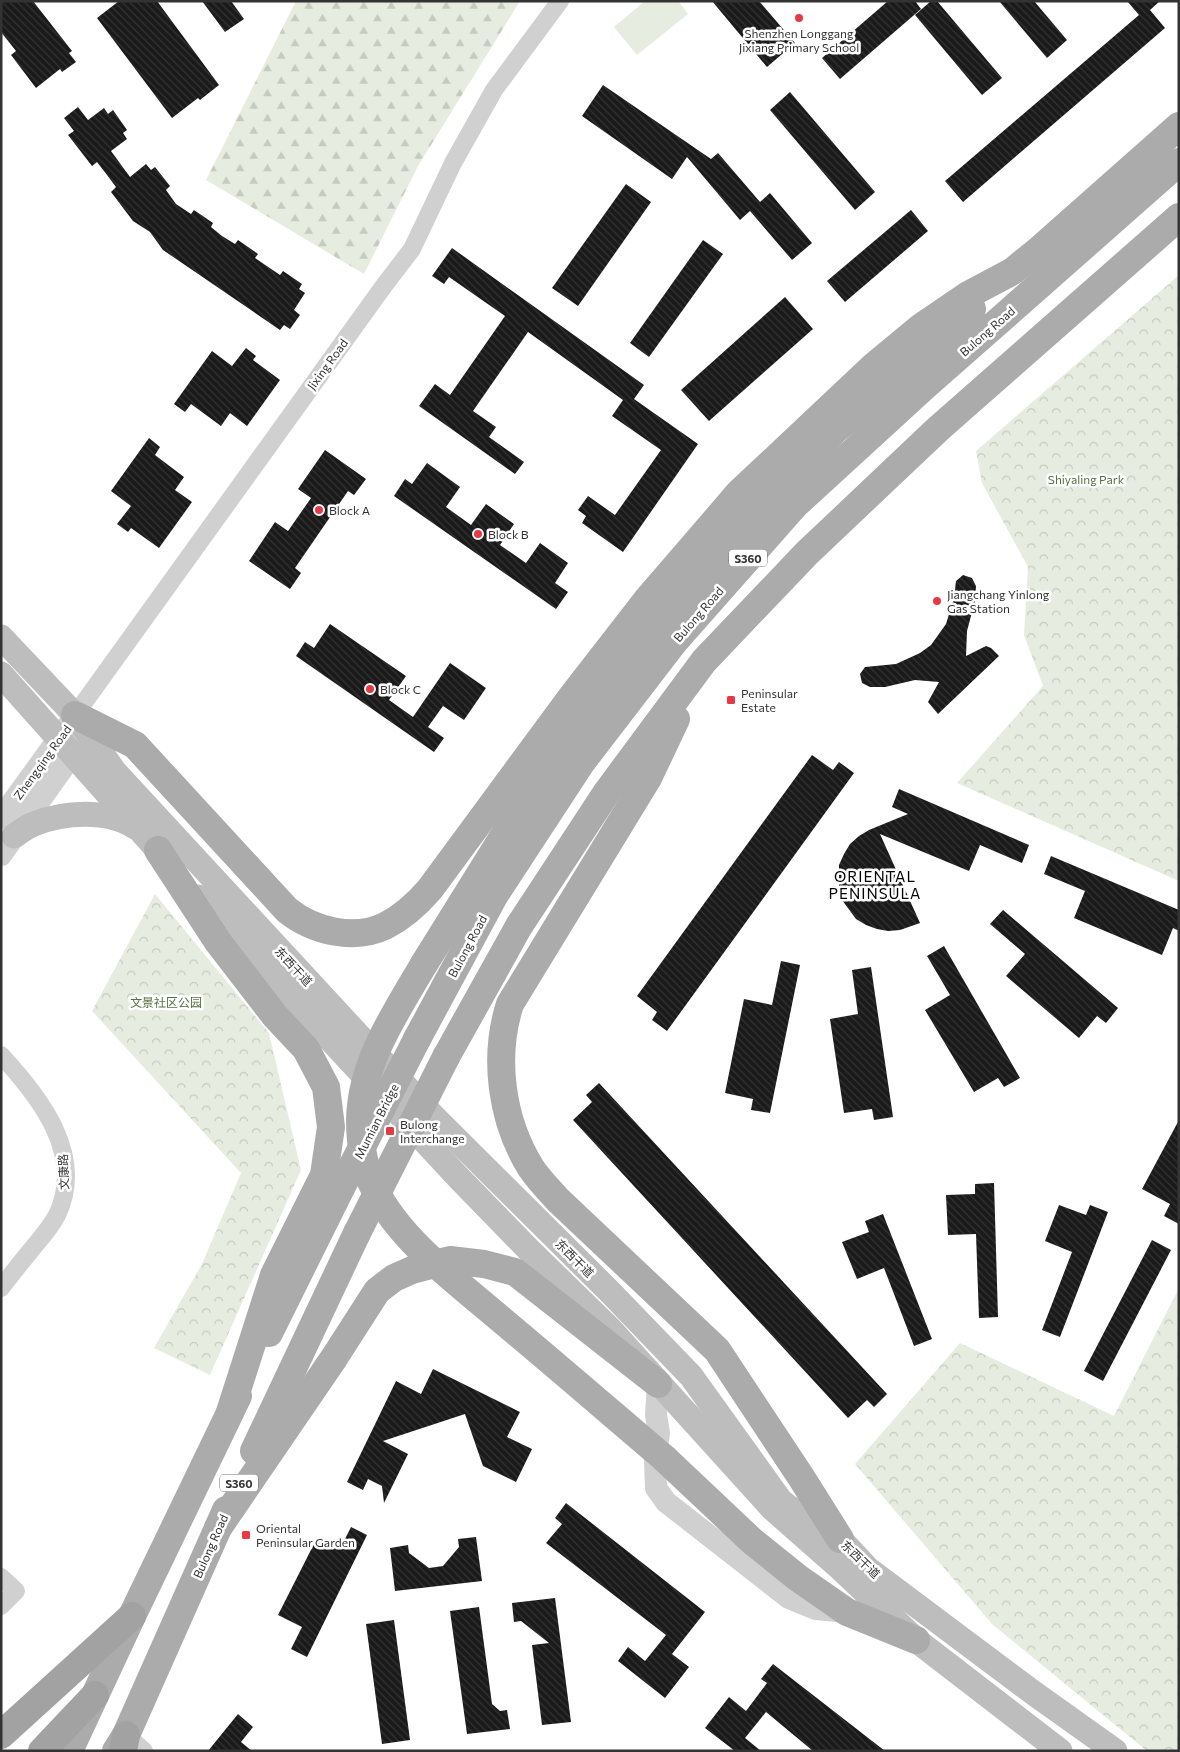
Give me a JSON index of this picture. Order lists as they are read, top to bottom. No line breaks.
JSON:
{"streets":{"main road":["Bulong Road","S360","东西干道","Mumian Bridge"],"street":["Jixing Road","Zhengqing Road","文康路"]},"crossings":[["Bulong Road","S360"],["Bulong Road","Mumian Bridge"],["Jixing Road","Zhengqing Road"],["Jixing Road","东西干道"],["S360","Mumian Bridge"],["Zhengqing Road","东西干道"]],"districts":["ORIENTAL PENINSULA"],"parks":["Shiyaling Park","文景社区公园"],"places":{"other":["Shenzhen Longgang Jixiang Primary School","Block A","Block B","Jiangchang Yinlong Gas Station","Block C"],"transit":["Peninsular Estate","Bulong Interchange","Oriental Peninsular Garden"]}}
